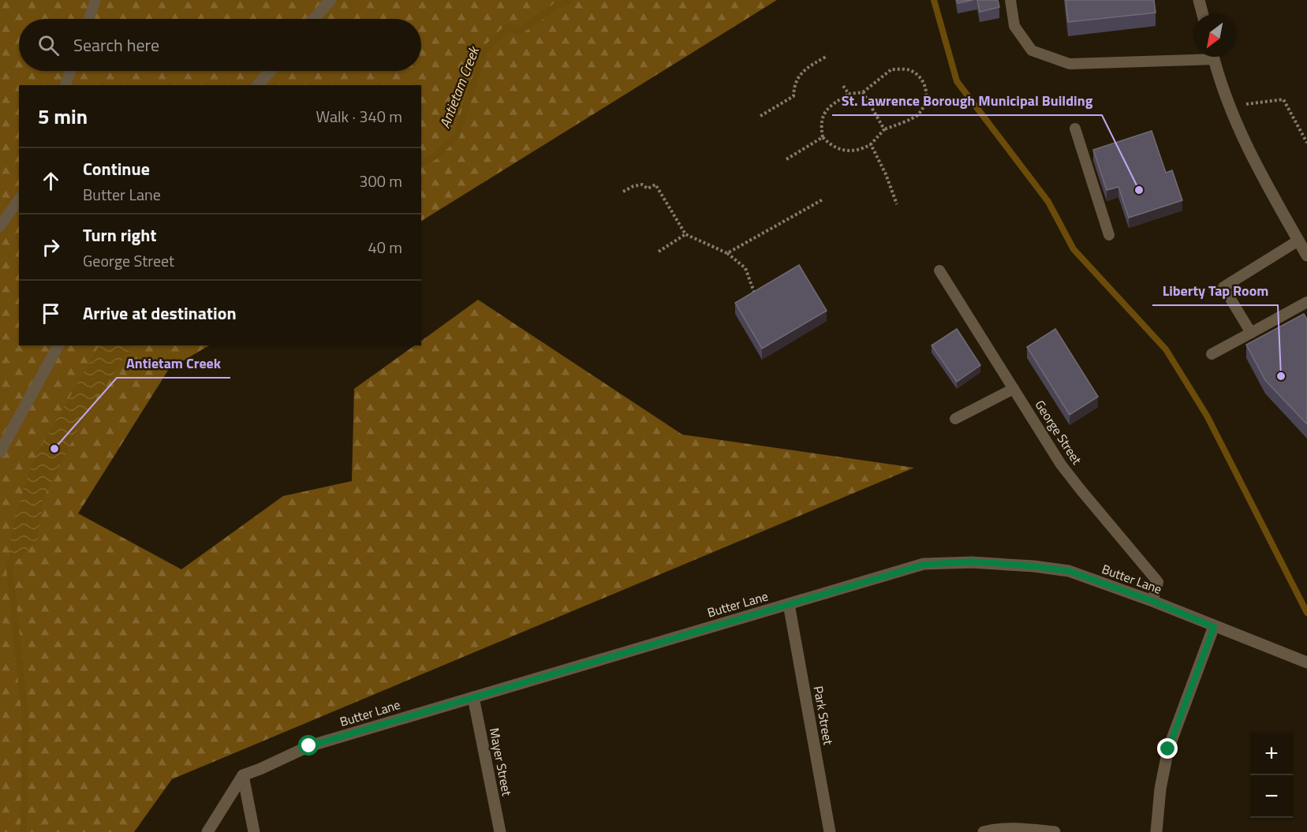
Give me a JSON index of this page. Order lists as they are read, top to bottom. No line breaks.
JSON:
{"streets":{"street":["Butter Lane","Park Street","Mayer Street"],"lane":["George Street"]},"crossings":[["George Street","Butter Lane"],["Butter Lane","Park Street"],["Butter Lane","Mayer Street"]],"water":["Antietam Creek"],"places":["St. Lawrence Borough Municipal Building","Liberty Tap Room","Antietam Creek"],"north":"bottom left","page":{"search":"Search here","heading":["5 min","Walk · 340 m"],"list":[["Continue","Butter Lane","300 m"],["Turn right","George Street","40 m"],"Arrive at destination"],"map_buttons":["+","−"]}}
